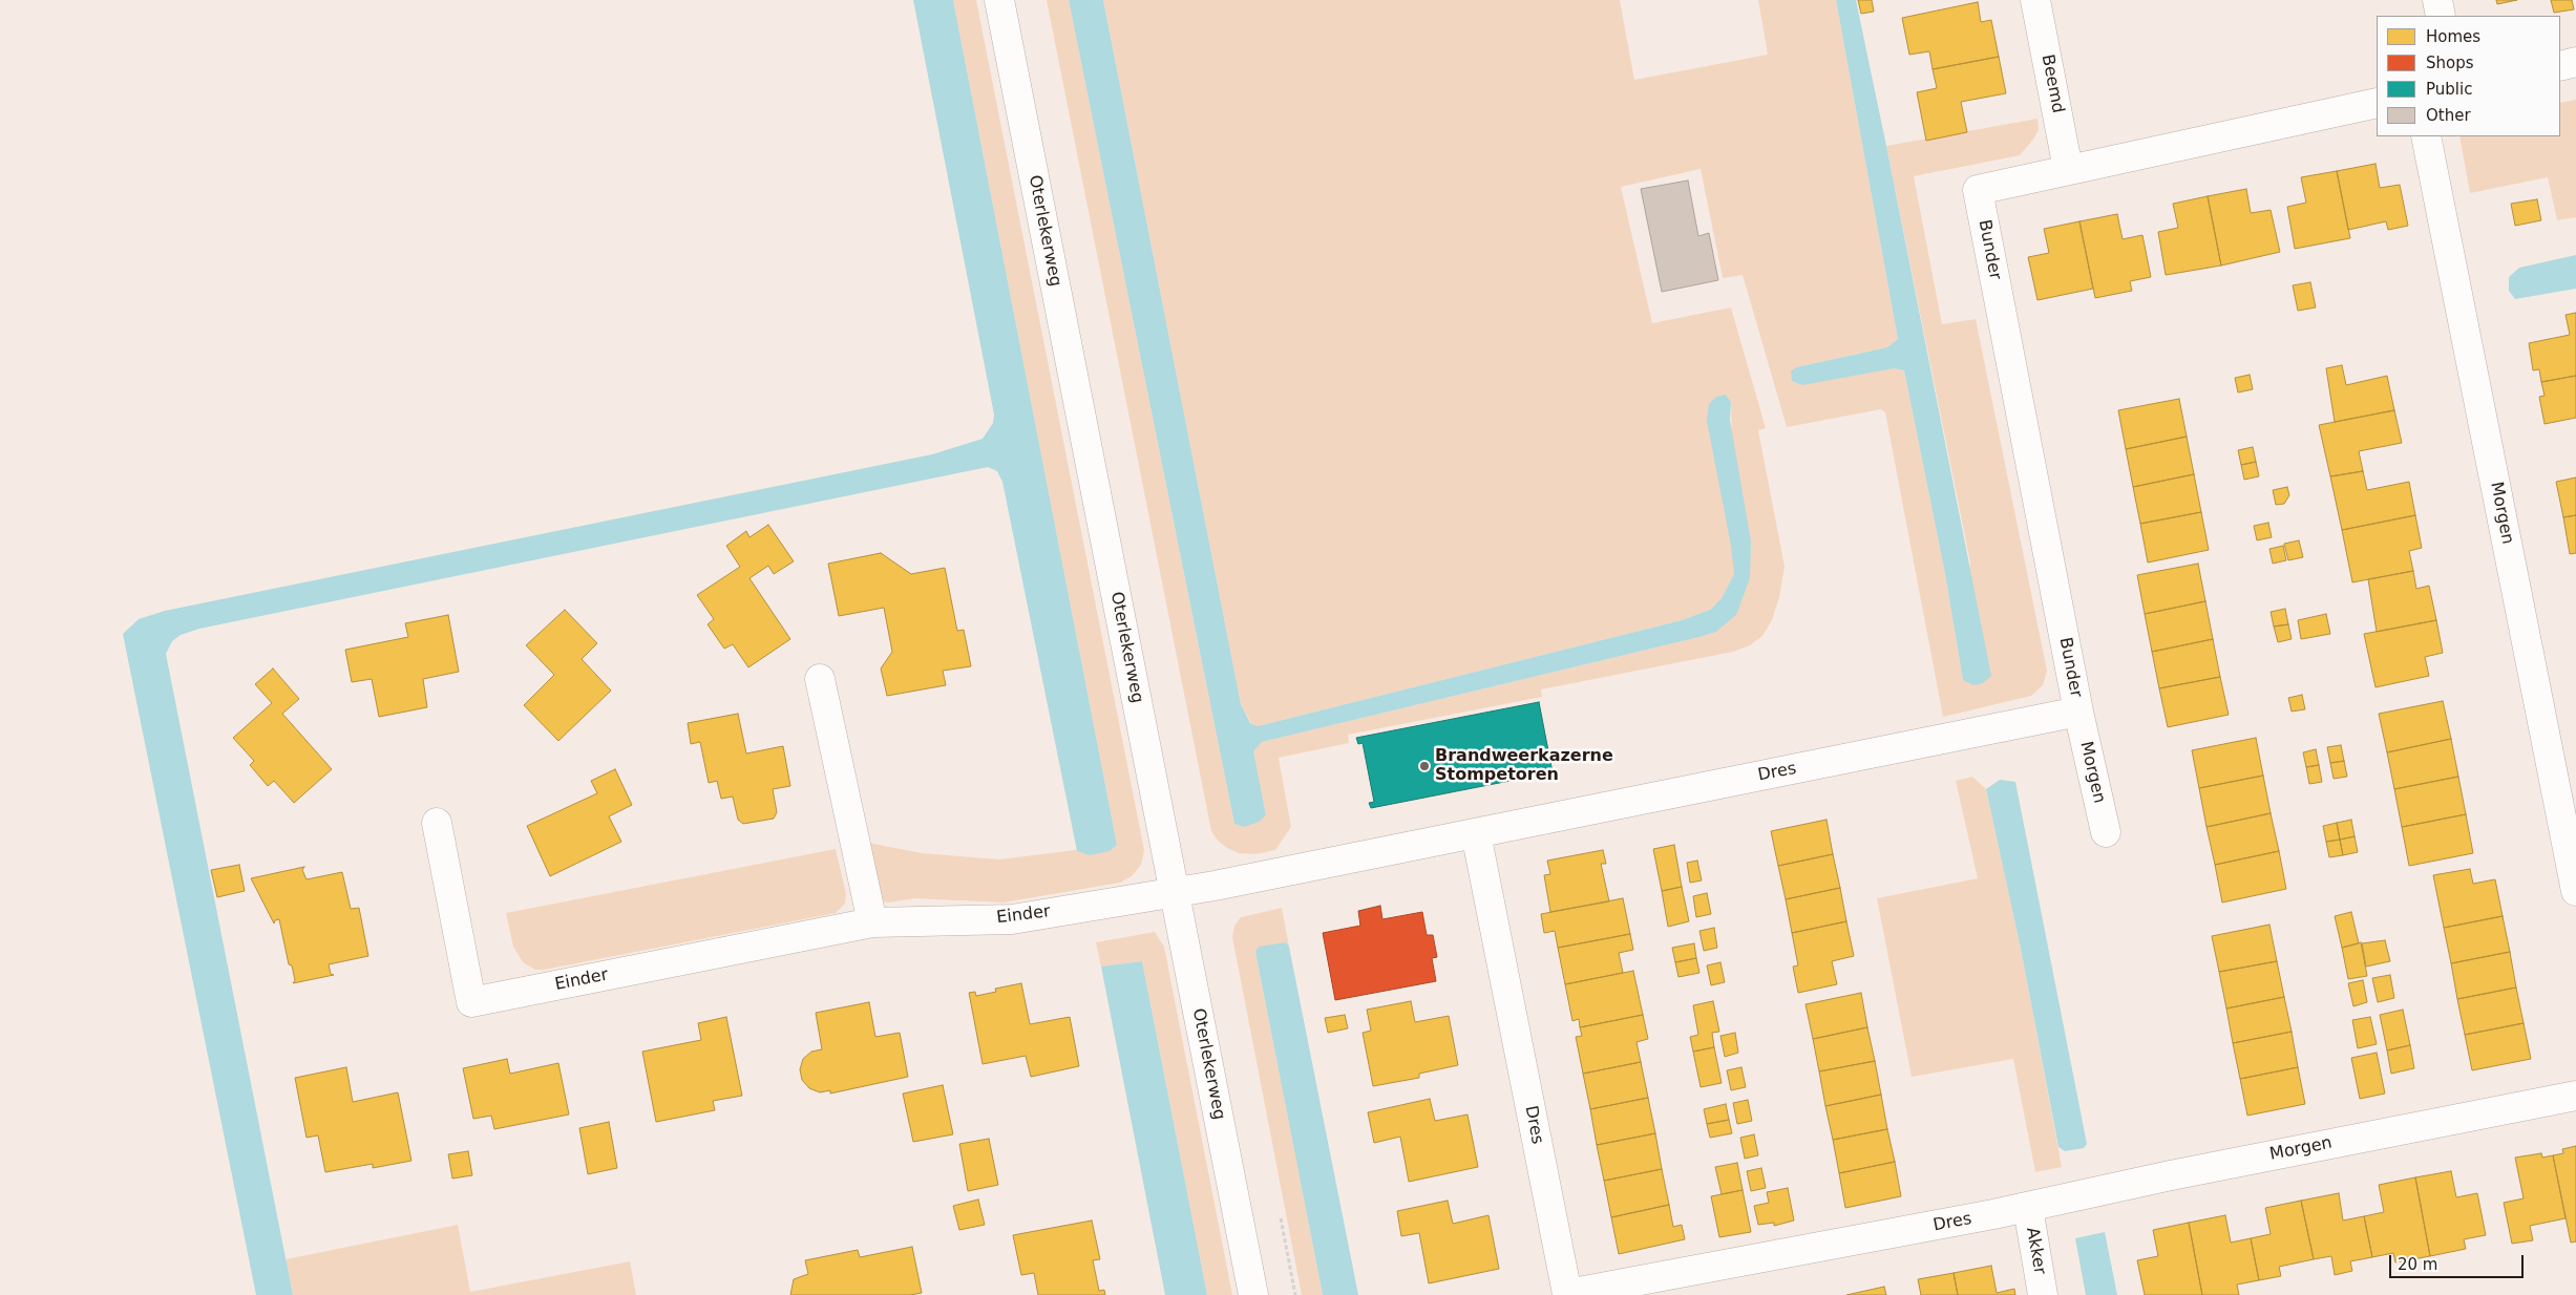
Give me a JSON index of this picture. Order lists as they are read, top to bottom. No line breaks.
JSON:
{"streets":{"street":["Beemd","Oterlekerweg","Bunder","Morgen","Dres","Einder","Akker"]},"crossings":[["Beemd","Bunder"],["Oterlekerweg","Dres"],["Oterlekerweg","Einder"],["Bunder","Morgen"],["Bunder","Dres"],["Morgen","Dres"],["Morgen","Akker"],["Dres","Einder"],["Dres","Akker"]],"places":["Brandweerkazerne Stompetoren"],"legend":["Homes","Shops","Public","Other"],"scale_bar":"20 m"}
